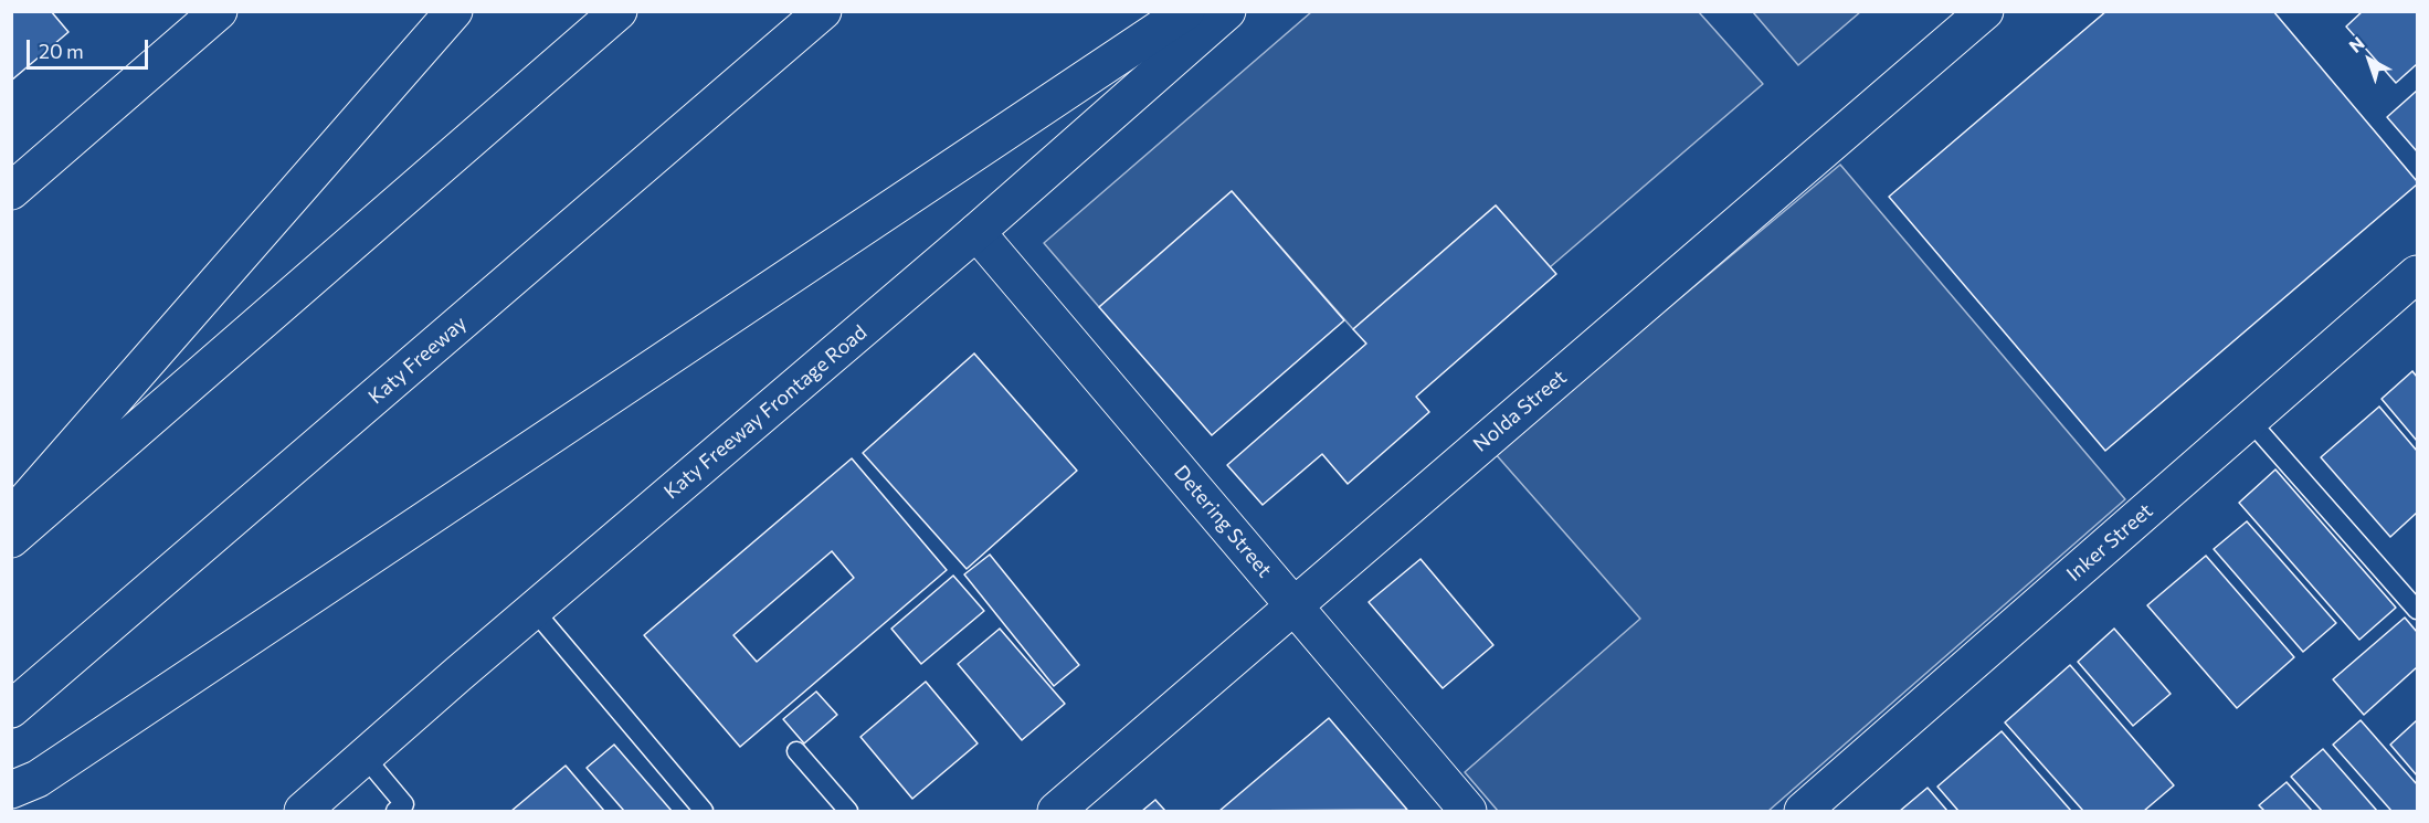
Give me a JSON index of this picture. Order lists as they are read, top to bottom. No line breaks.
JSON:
{"streets":{"main road":["Katy Freeway","Nolda Street","Katy Freeway Frontage Road","Detering Street","Inker Street"]},"crossings":[["Nolda Street","Detering Street"],["Katy Freeway Frontage Road","Detering Street"]],"scale_bar":"20 m","north":"top left"}
